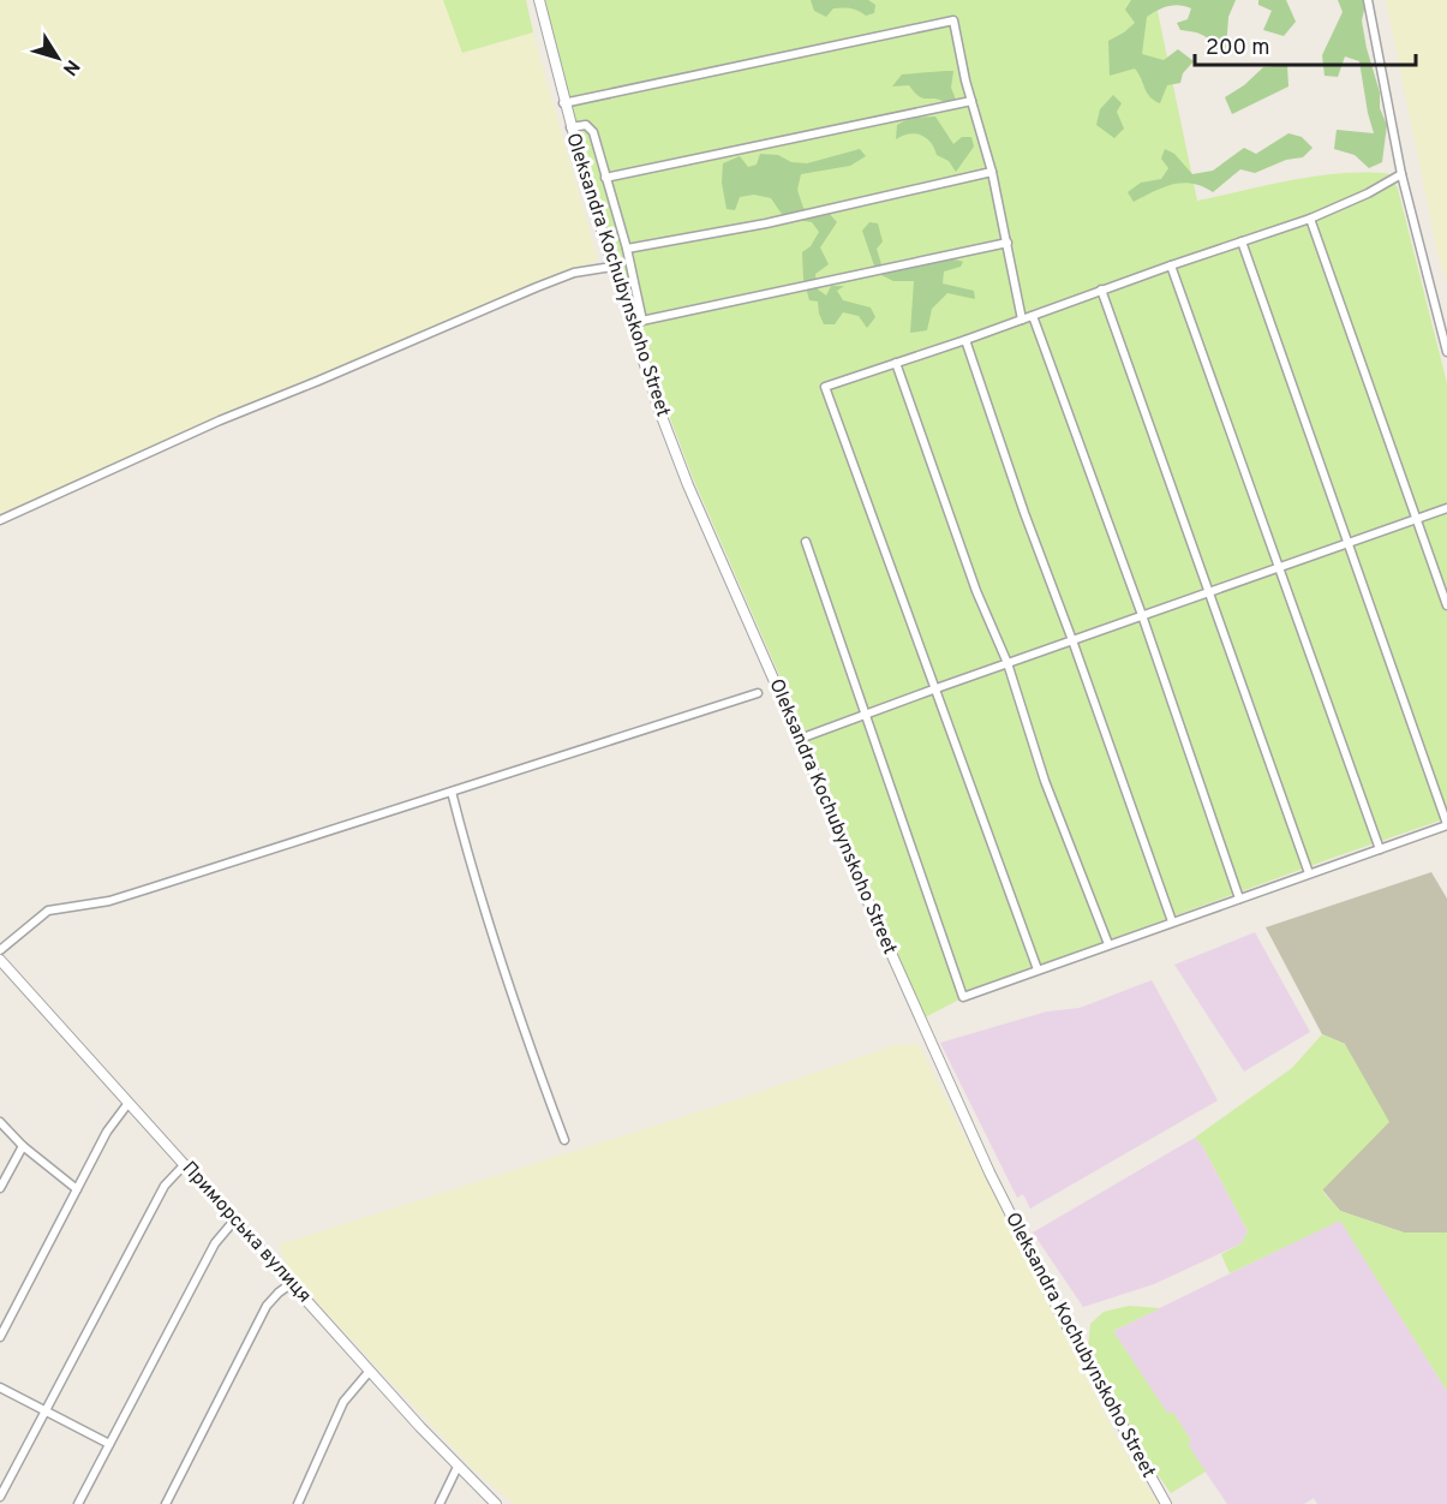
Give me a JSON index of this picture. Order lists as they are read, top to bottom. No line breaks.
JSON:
{"streets":{"street":["Oleksandra Kochubynskoho Street","Приморська вулиця"]},"scale_bar":"200 m","north":"bottom right"}
